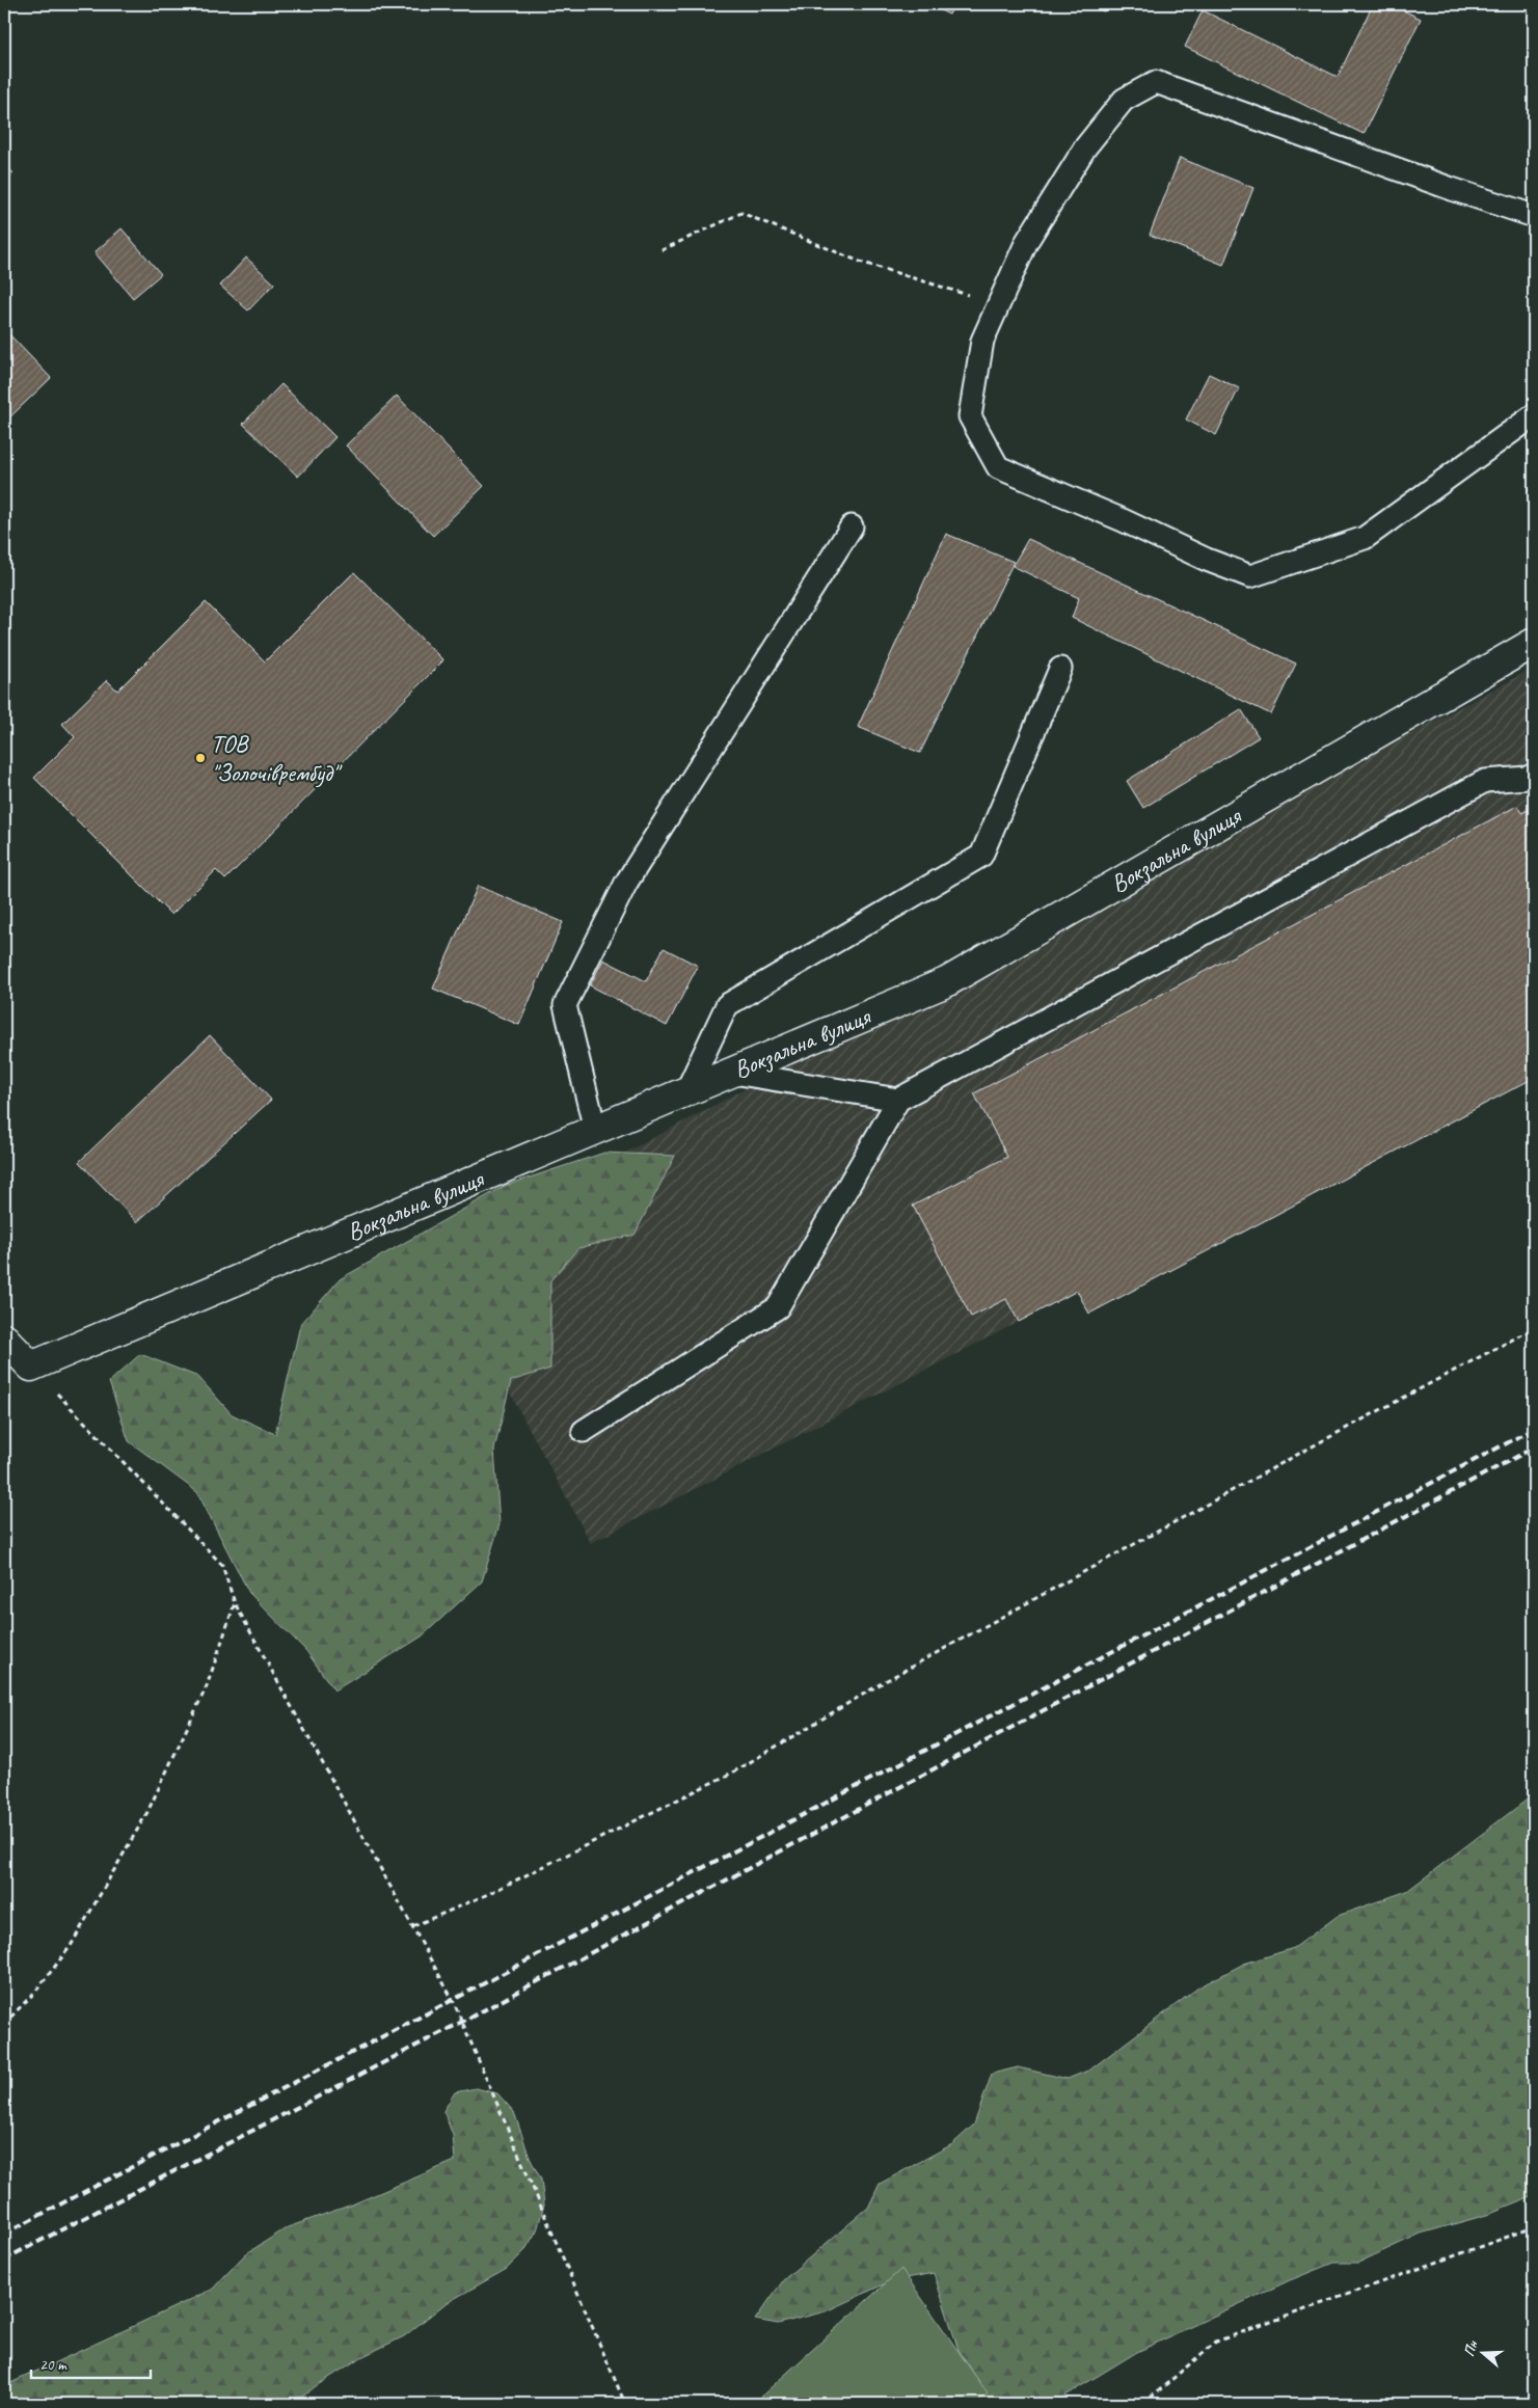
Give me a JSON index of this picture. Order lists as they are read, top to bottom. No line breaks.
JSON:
{"streets":{"street":["Вокзальна вулиця"]},"places":["ТОВ \"Золочіврембуд\""],"scale_bar":"20 m","north":"left"}
